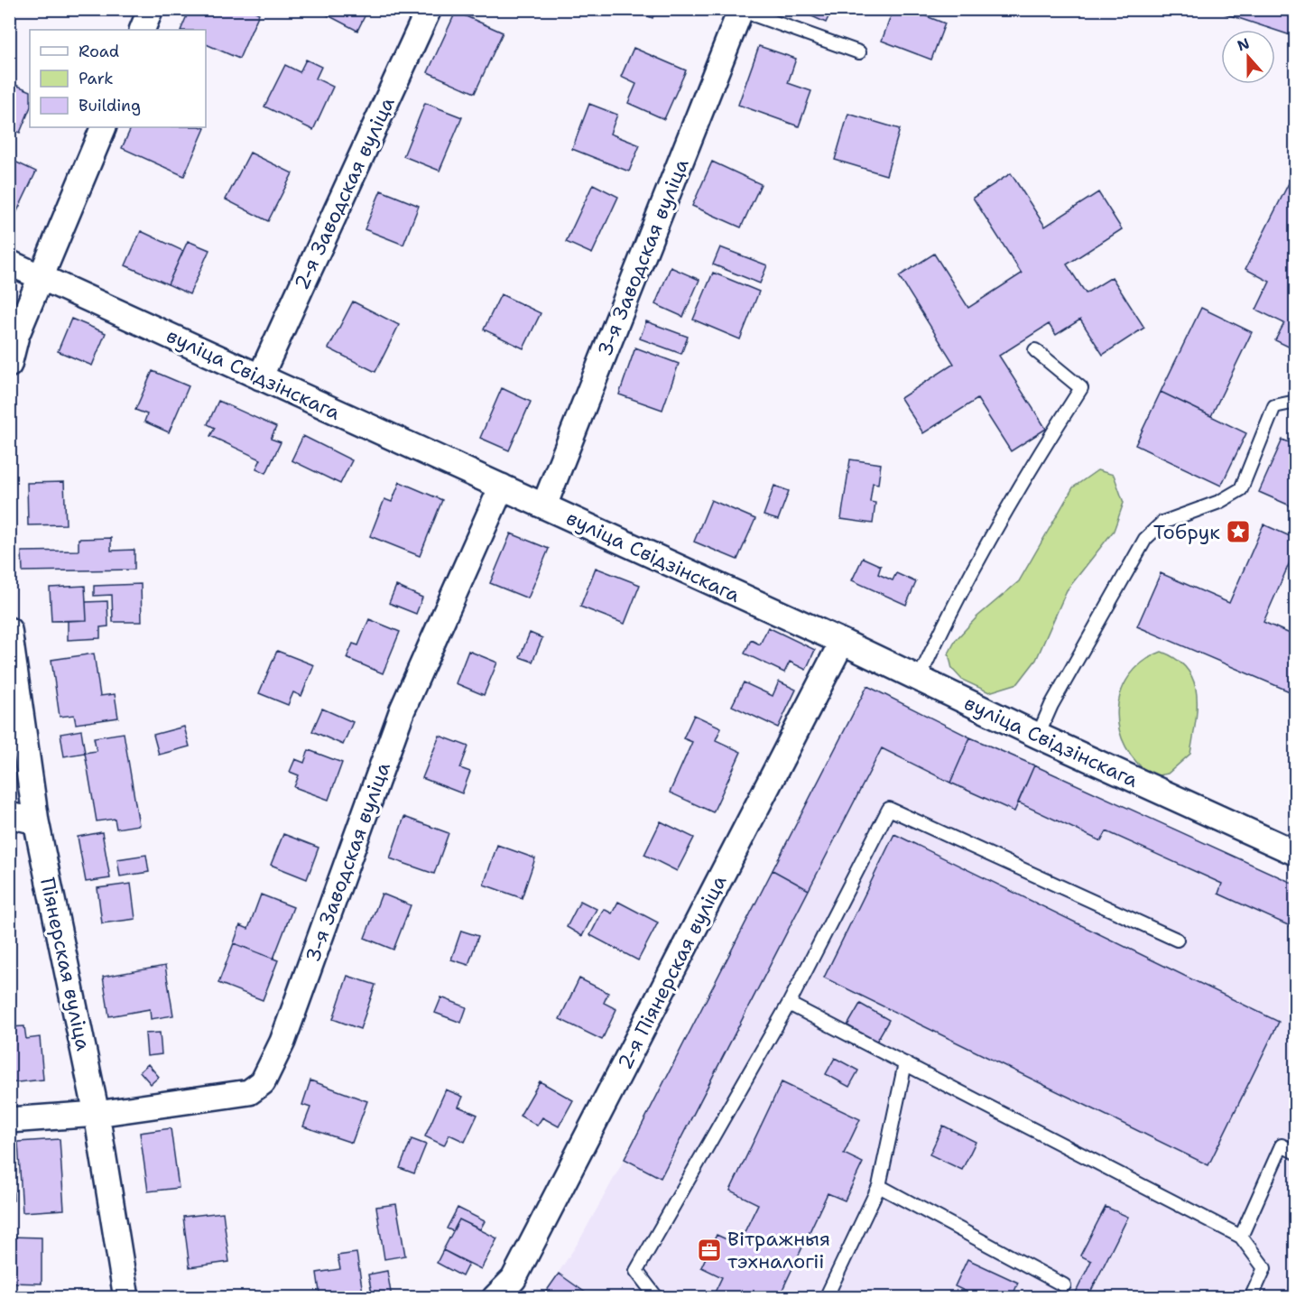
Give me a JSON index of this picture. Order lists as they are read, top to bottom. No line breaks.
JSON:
{"streets":{"street":["2-я Заводская вуліца","3-я Заводская вуліца","вуліца Свідзінскага","Піянерская вуліца","2-я Піянерская вуліца"]},"crossings":[["2-я Заводская вуліца","вуліца Свідзінскага"],["3-я Заводская вуліца","вуліца Свідзінскага"],["3-я Заводская вуліца","Піянерская вуліца"],["вуліца Свідзінскага","2-я Піянерская вуліца"]],"places":{"place":["Тобрук"],"office":["Вітражныя тэхналогіі"]},"legend":["Road","Park","Building"],"north":"top"}
